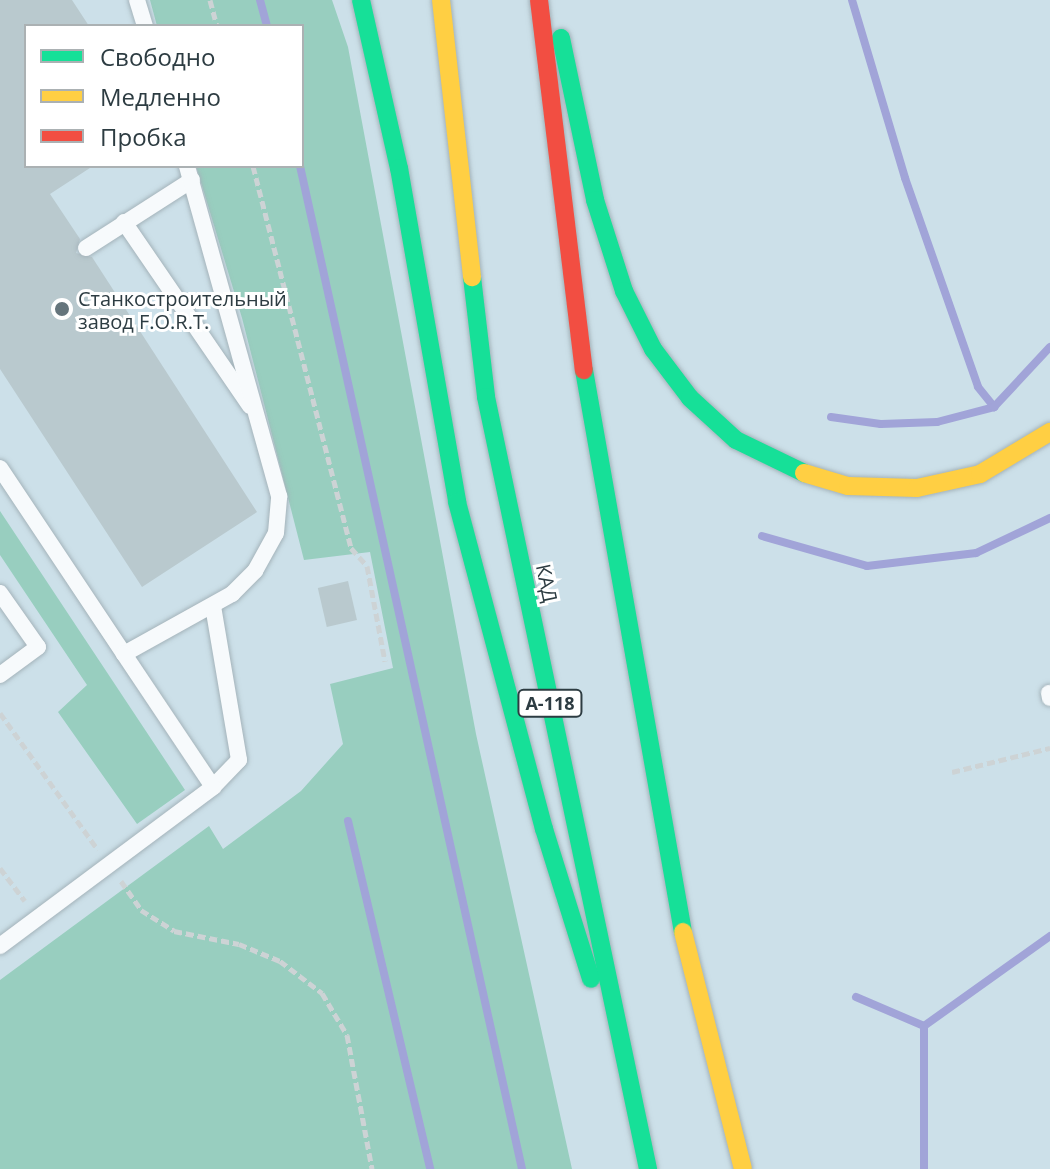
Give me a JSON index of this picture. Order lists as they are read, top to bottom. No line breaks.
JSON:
{"streets":{"main road":["КАД","А-118"]},"places":["Станкостроительный завод F.O.R.T."],"legend":["Свободно","Медленно","Пробка"]}
